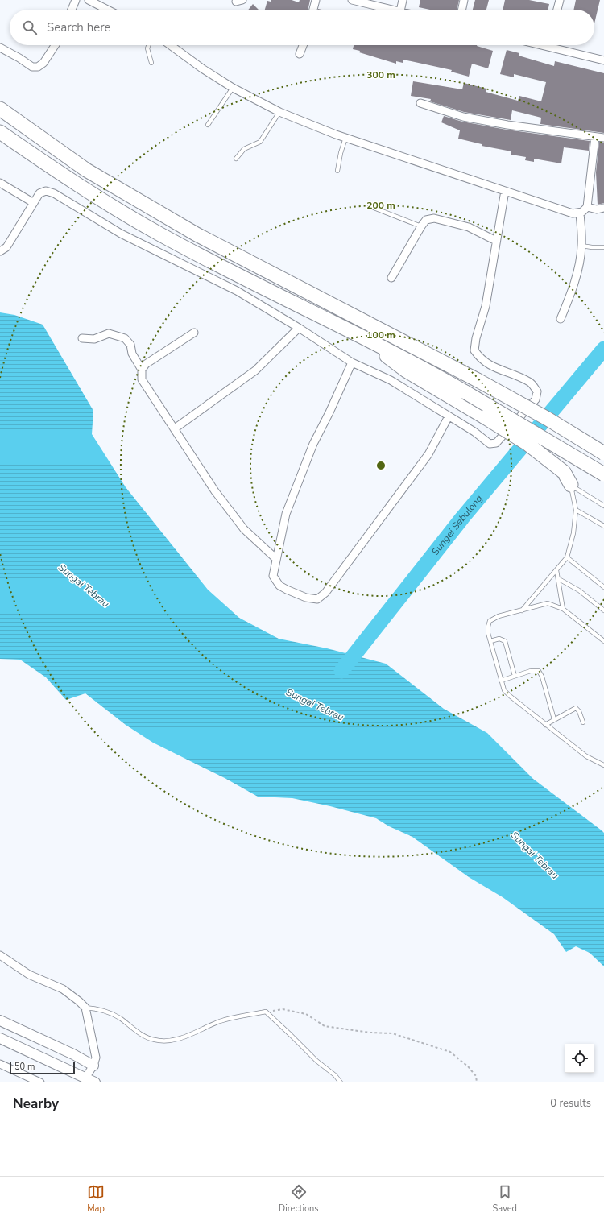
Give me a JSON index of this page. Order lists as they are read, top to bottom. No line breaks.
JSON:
{"water":["Sungei Sebulong","Sungai Tebrau"],"scale_bar":"50 m","page":{"search":"Search here","scale":"50 m","heading":["Nearby","0 results"],"nav":["Map","Directions","Saved"]},"rings":["300 m","200 m","100 m"]}
